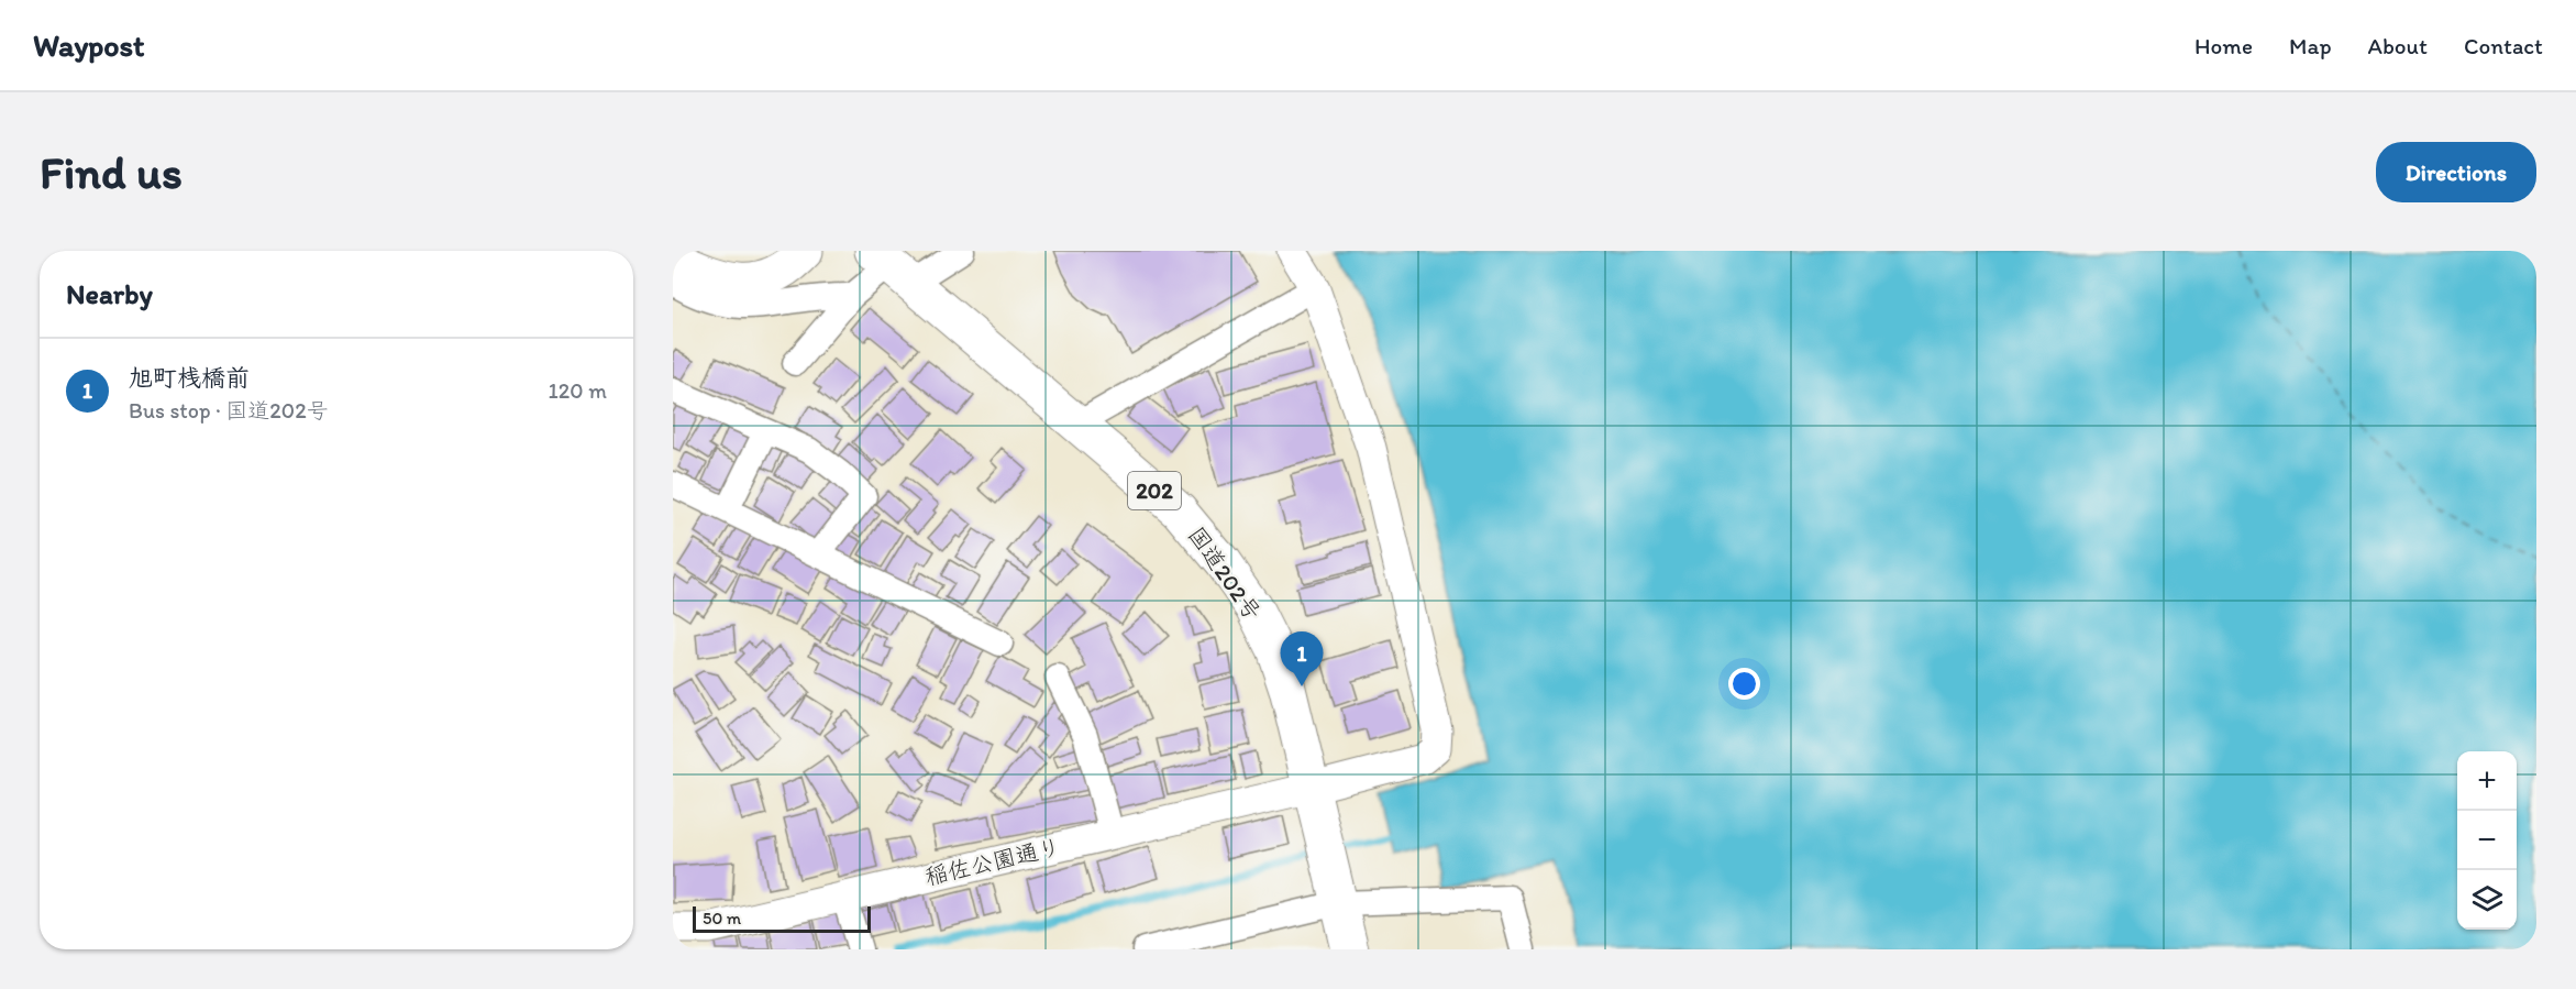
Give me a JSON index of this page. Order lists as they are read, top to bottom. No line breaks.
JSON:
{"streets":{"highway":["202","国道202号"],"street":["稲佐公園通り"]},"crossings":[["国道202号","稲佐公園通り"]],"scale_bar":"50 m","page":{"header":"Waypost","nav":["Home","Map","About","Contact"],"buttons":"Directions","title":"Find us","heading":"Nearby","list":[{"mark":"1","name":"旭町桟橋前","note":"Bus stop · 国道202号","value":"120 m"}],"pins":"1","map_buttons":["+","−"],"scale":"50 m"}}
